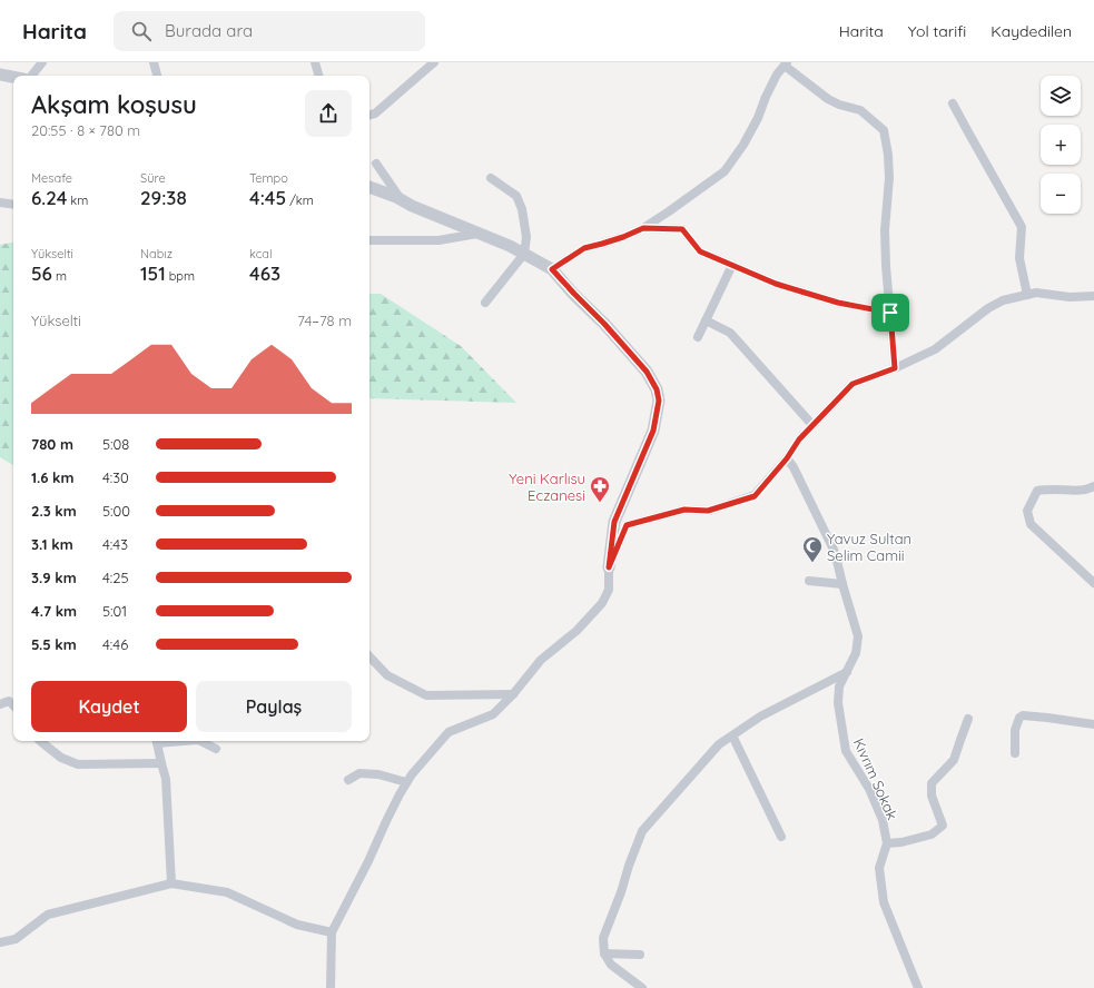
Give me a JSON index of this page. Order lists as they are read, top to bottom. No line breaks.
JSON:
{"streets":{"street":["Kıvrım Sokak"]},"places":{"pharmacy":["Yeni Karlısu Eczanesi"],"mosque":["Yavuz Sultan Selim Camii"]},"page":{"header":"Harita","search":"Burada ara","nav":["Harita","Yol tarifi","Kaydedilen"],"map_buttons":["+","−"],"heading":["Akşam koşusu","20:55 · 8 × 780 m"],"stats":[["Mesafe","6.24 km"],["Süre","29:38"],["Tempo","4:45 /km"],["Yükselti","56 m"],["Nabız","151 bpm"],["kcal","463"]],"chart":["Yükselti","74–78 m"],"list":[{"name":"780 m","note":"5:08"},{"name":"1.6 km","note":"4:30"},{"name":"2.3 km","note":"5:00"},{"name":"3.1 km","note":"4:43"},{"name":"3.9 km","note":"4:25"},{"name":"4.7 km","note":"5:01"},{"name":"5.5 km","note":"4:46"}],"buttons":["Kaydet","Paylaş"]}}
